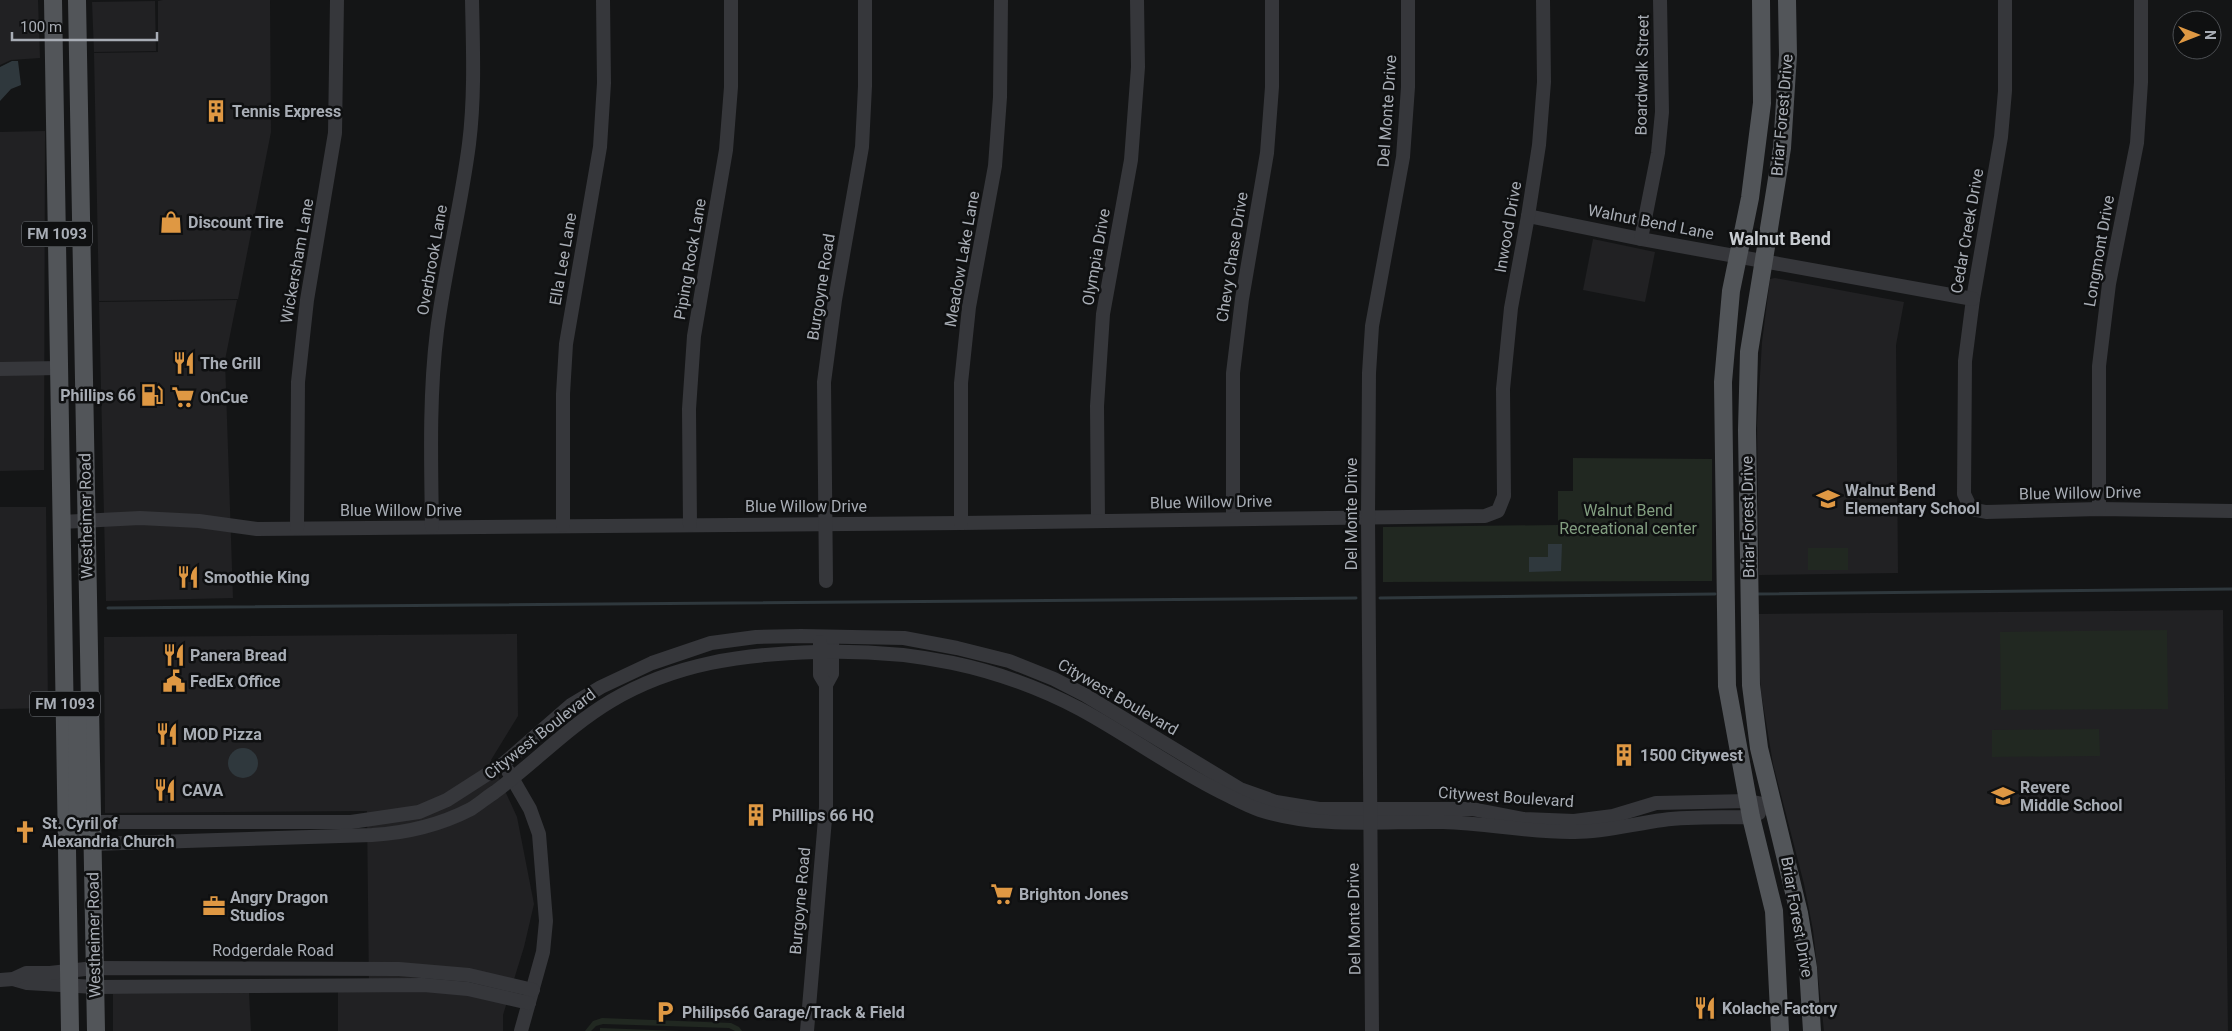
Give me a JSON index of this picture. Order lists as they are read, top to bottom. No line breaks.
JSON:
{"streets":{"main road":["Briar Forest Drive","FM 1093","Westheimer Road"],"street":["Boardwalk Street","Del Monte Drive","Walnut Bend Lane","Inwood Drive","Cedar Creek Drive","Longmont Drive","Olympia Drive","Chevy Chase Drive","Ella Lee Lane","Piping Rock Lane","Meadow Lake Lane","Overbrook Lane","Wickersham Lane","Burgoyne Road","Blue Willow Drive","Citywest Boulevard","Rodgerdale Road"]},"crossings":[["Boardwalk Street","Walnut Bend Lane"],["Del Monte Drive","Blue Willow Drive"],["Del Monte Drive","Citywest Boulevard"],["Briar Forest Drive","Walnut Bend Lane"],["Briar Forest Drive","Citywest Boulevard"],["Walnut Bend Lane","Inwood Drive"],["Walnut Bend Lane","Cedar Creek Drive"],["Inwood Drive","Blue Willow Drive"],["Cedar Creek Drive","Blue Willow Drive"],["Longmont Drive","Blue Willow Drive"],["Olympia Drive","Blue Willow Drive"],["Chevy Chase Drive","Blue Willow Drive"],["Ella Lee Lane","Blue Willow Drive"],["Piping Rock Lane","Blue Willow Drive"],["Meadow Lake Lane","Blue Willow Drive"],["Overbrook Lane","Blue Willow Drive"],["Wickersham Lane","Blue Willow Drive"],["Burgoyne Road","Blue Willow Drive"],["Burgoyne Road","Citywest Boulevard"],["Blue Willow Drive","Westheimer Road"],["Westheimer Road","Citywest Boulevard"],["Westheimer Road","Rodgerdale Road"]],"districts":["Walnut Bend"],"parks":["Walnut Bend Recreational center"],"places":{"building":["Tennis Express","1500 Citywest","Phillips 66 HQ"],"shop":["Discount Tire"],"restaurant":["The Grill","Smoothie King","Panera Bread","MOD Pizza","CAVA","Kolache Factory"],"fuel station":["Phillips 66"],"supermarket":["OnCue","Brighton Jones"],"school or university":["Walnut Bend Elementary School","Revere Middle School"],"public building":["FedEx Office"],"church":["St. Cyril of Alexandria Church"],"office":["Angry Dragon Studios"],"parking":["Philips66 Garage/Track & Field"]},"scale_bar":"100 m","north":"right"}
